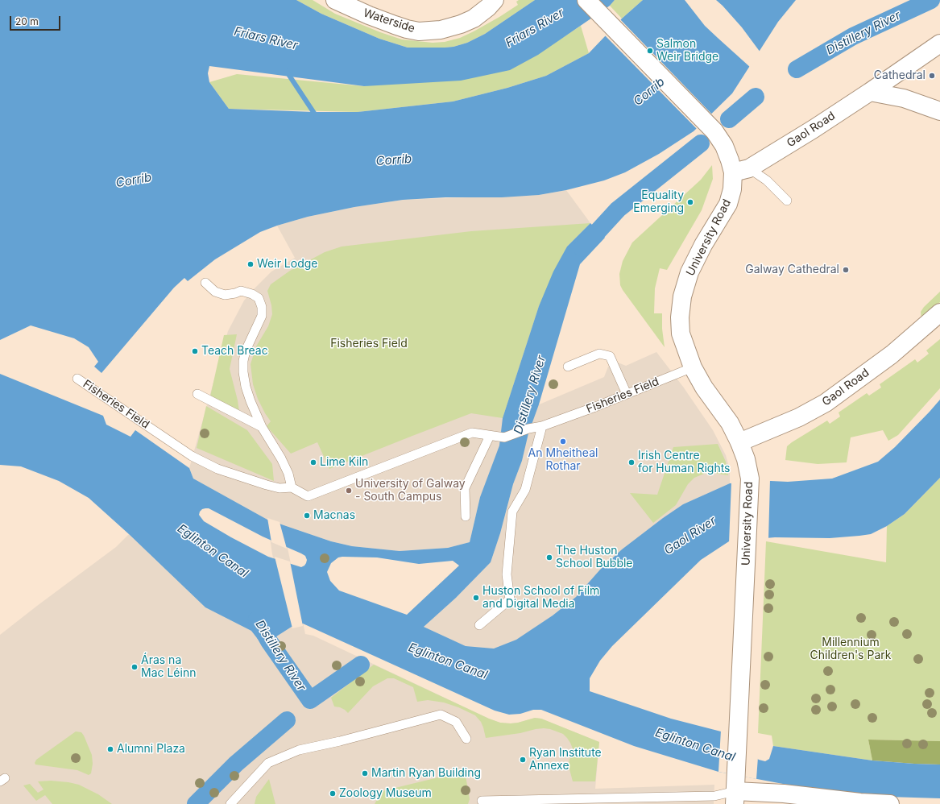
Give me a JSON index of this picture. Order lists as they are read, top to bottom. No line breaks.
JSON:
{"streets":{"street":["Waterside","Gaol Road","University Road"],"lane":["Fisheries Field"]},"crossings":[["Gaol Road","University Road"],["University Road","Fisheries Field"]],"water":["Friars River","Distillery River","Corrib","Gaol River","Eglinton Canal"],"parks":["Fisheries Field","Millennium Children's Park"],"places":["Salmon Weir Bridge","Cathedral","Equality Emerging","Weir Lodge","Galway Cathedral","Teach Breac","An Mheitheal Rothar","Lime Kiln","Irish Centre for Human Rights","University of Galway - South Campus","Macnas","The Huston School Bubble","Huston School of Film and Digital Media","Áras na Mac Léinn","Alumni Plaza","Ryan Institute Annexe","Martin Ryan Building","Zoology Museum"],"scale_bar":"20 m"}
